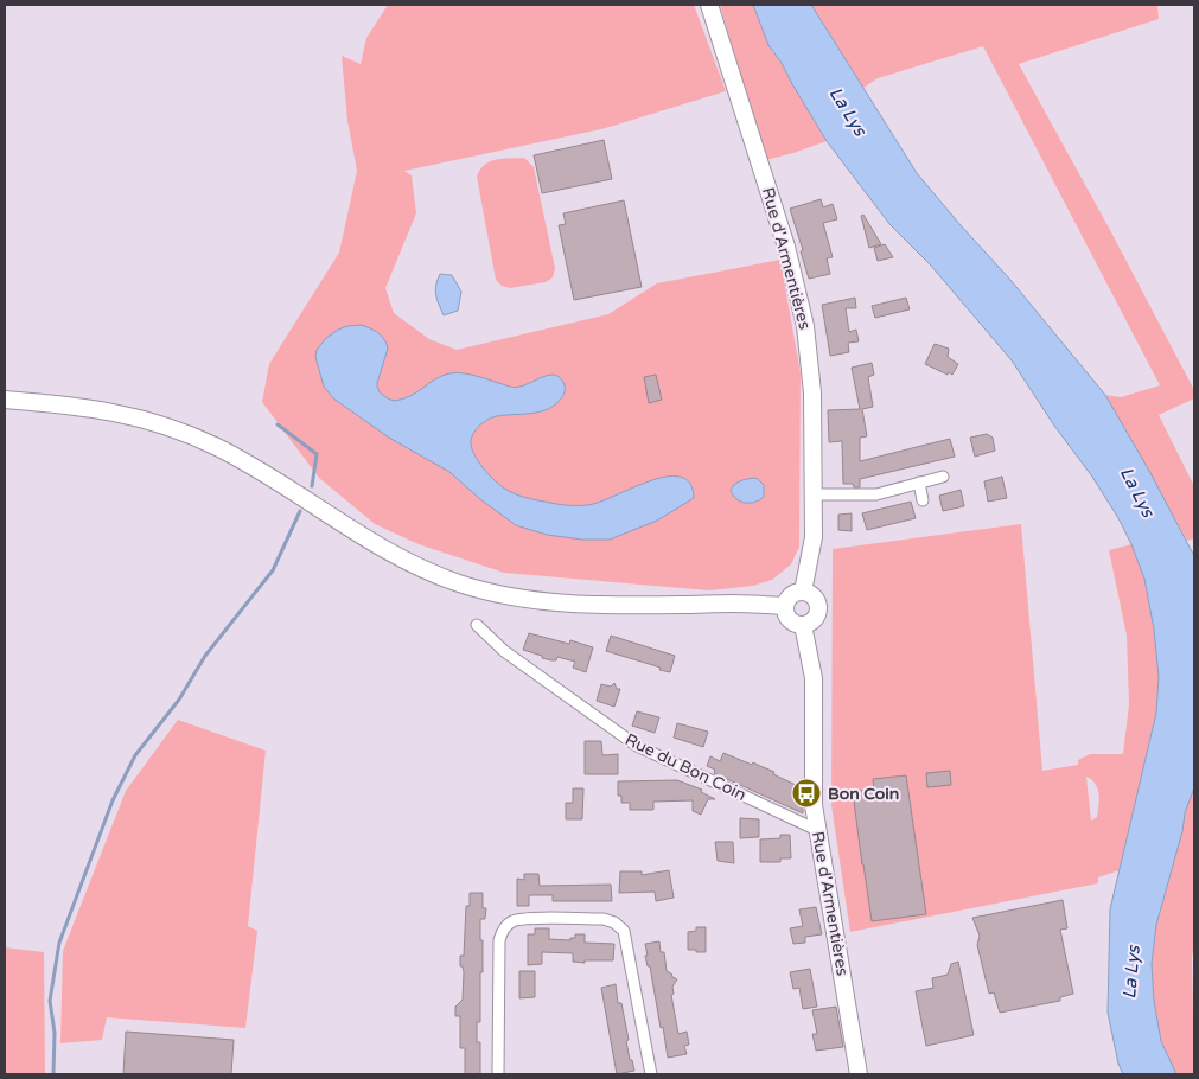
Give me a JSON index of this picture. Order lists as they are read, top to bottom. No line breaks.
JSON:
{"streets":{"main road":["Rue d'Armentières"],"street":["Rue du Bon Coin"]},"crossings":[["Rue d'Armentières","Rue du Bon Coin"]],"water":["La Lys"],"places":{"bus stop":["Bon Coin"]}}
